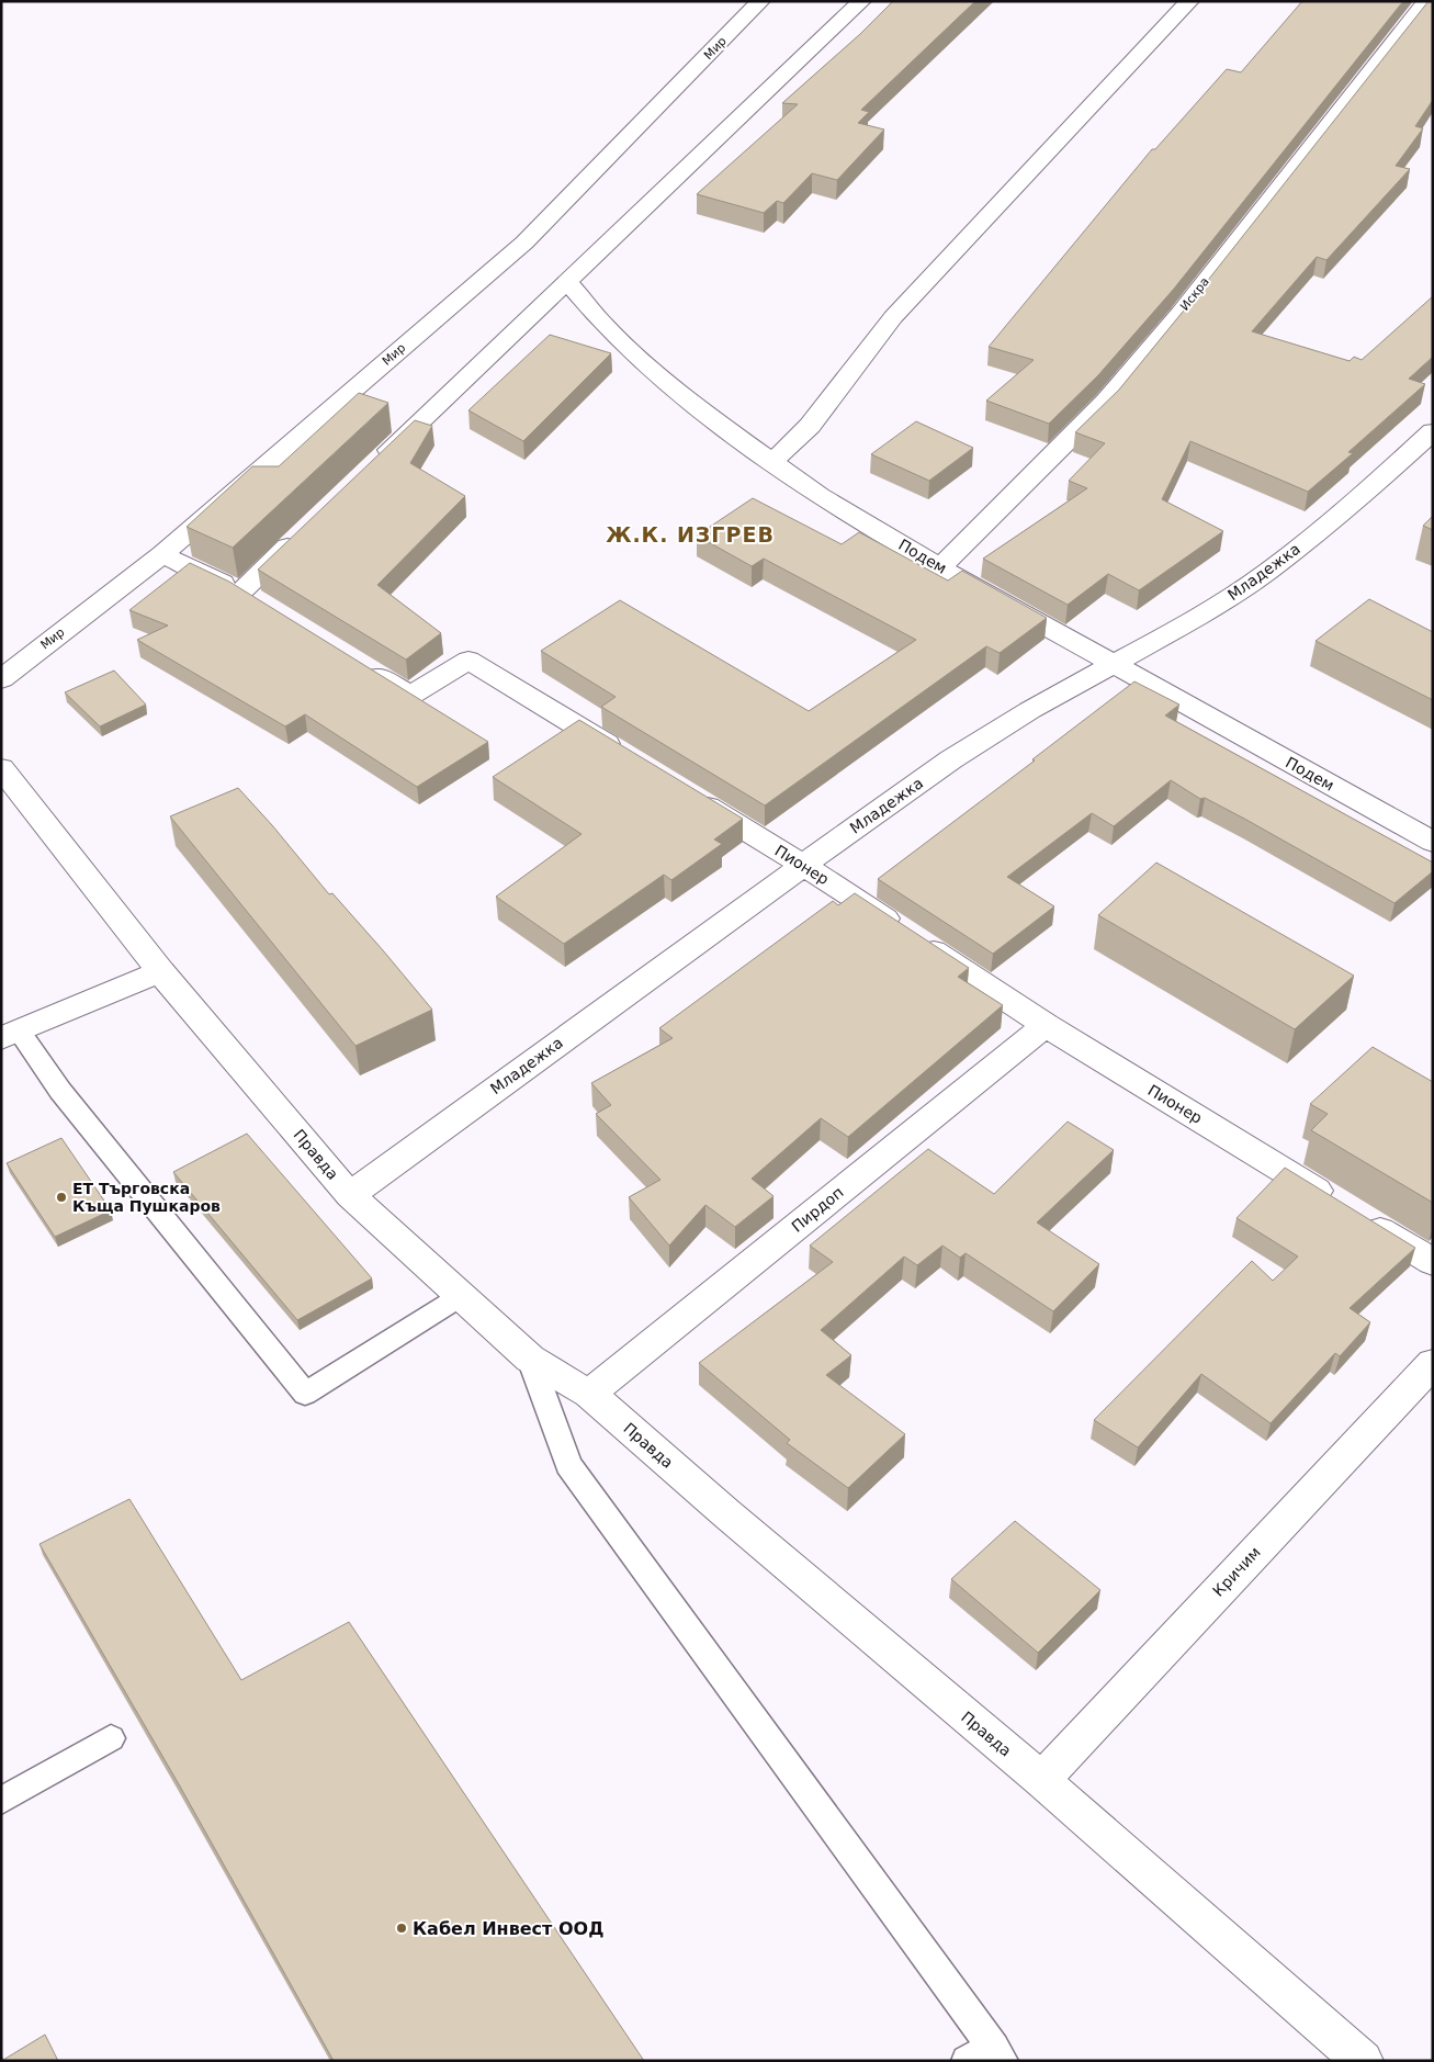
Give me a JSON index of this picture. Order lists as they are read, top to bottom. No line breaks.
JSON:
{"streets":{"street":["Мир","Искра","Подем","Младежка","Пионер","Правда","Пирдоп","Кричим"]},"crossings":[["Искра","Подем"],["Подем","Младежка"],["Младежка","Пионер"],["Младежка","Правда"],["Пионер","Пирдоп"],["Правда","Пирдоп"],["Правда","Кричим"]],"districts":["Ж.К. ИЗГРЕВ"],"places":["ЕТ Търговска Къща Пушкаров","Кабел Инвест ООД"]}
